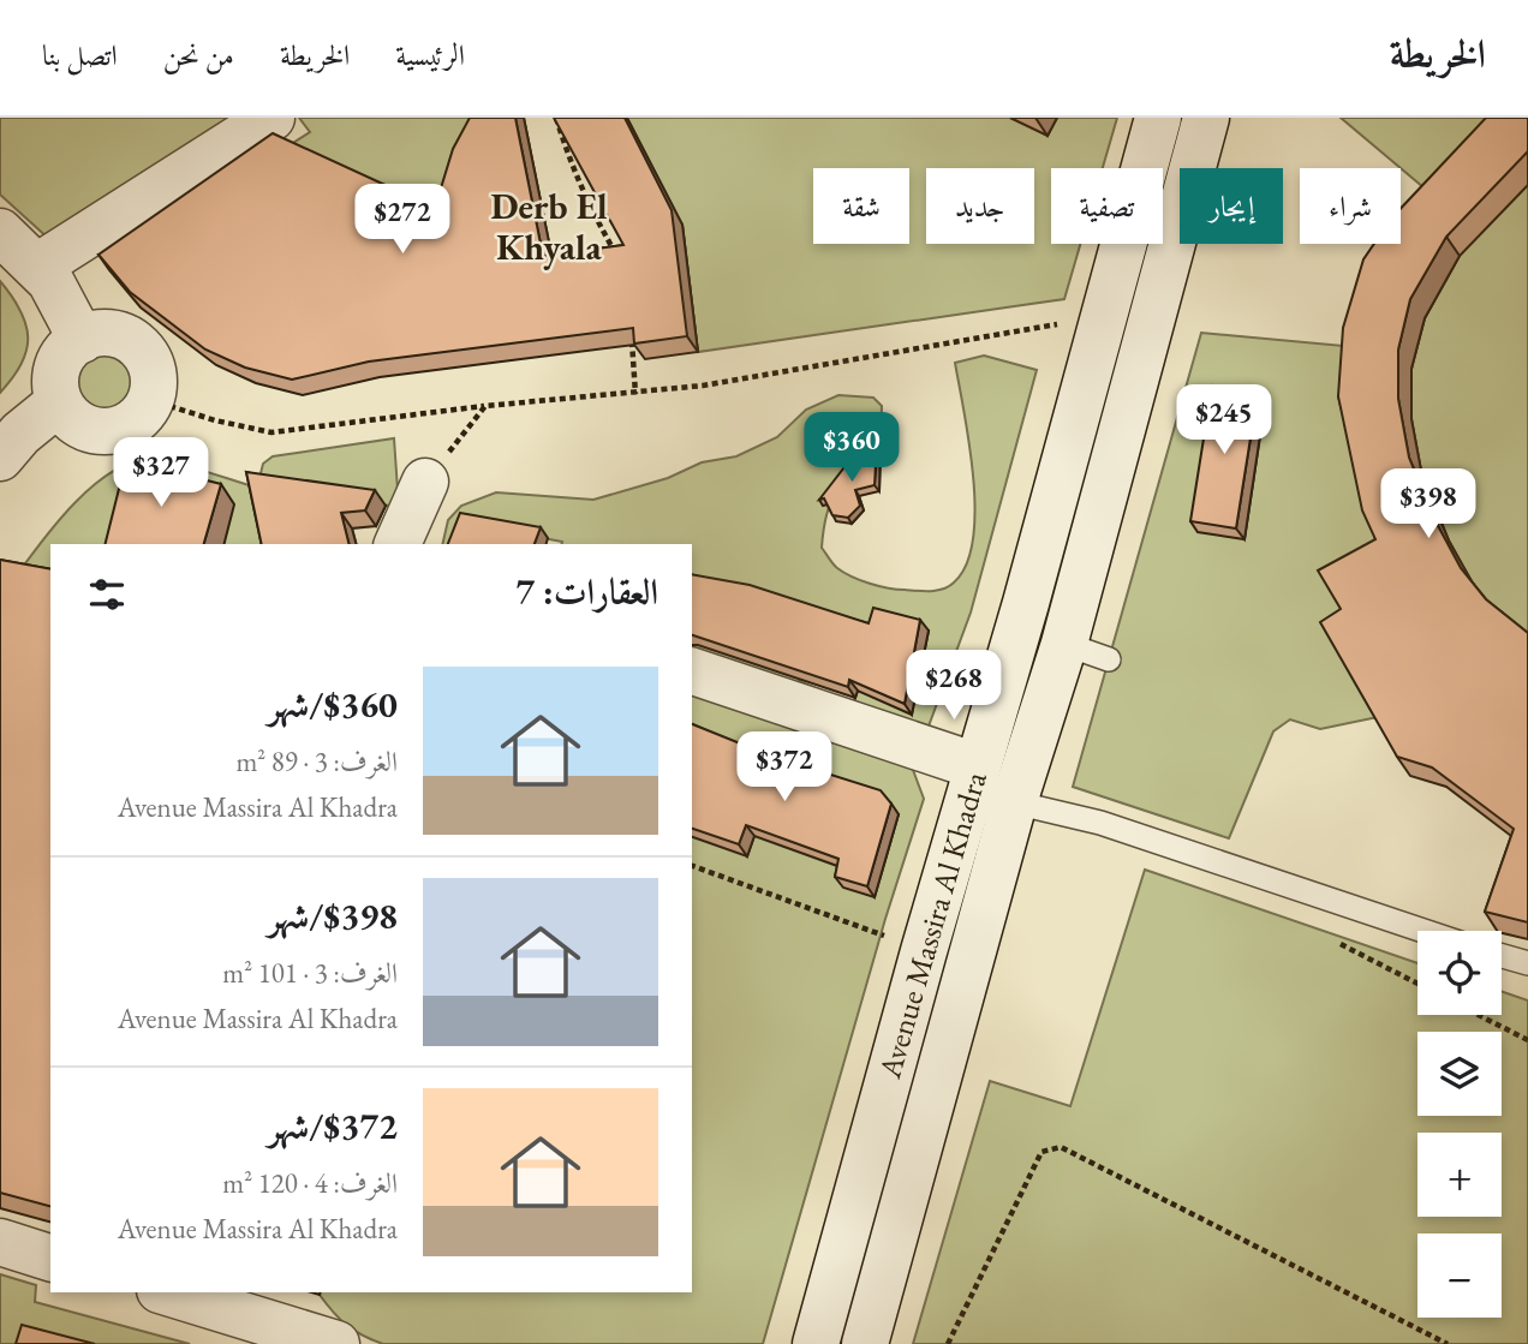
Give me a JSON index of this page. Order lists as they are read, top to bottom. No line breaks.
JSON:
{"streets":{"street":["Avenue Massira Al Khadra"]},"districts":["Derb El Khyala"],"page":{"header":"الخريطة","nav":["الرئيسية","الخريطة","من نحن","اتصل بنا"],"chip":["شراء","إيجار","تصفية","جديد","شقة"],"price":["$272","$245","$360","$327","$398","$268","$372"],"heading":"العقارات: 7","list":[{"name":"$360/شهر","note":"الغرف: 3 · 89 m² · Avenue Massira Al Khadra"},{"name":"$398/شهر","note":"الغرف: 3 · 101 m² · Avenue Massira Al Khadra"},{"name":"$372/شهر","note":"الغرف: 4 · 120 m² · Avenue Massira Al Khadra"}],"map_buttons":["+","−"]}}
